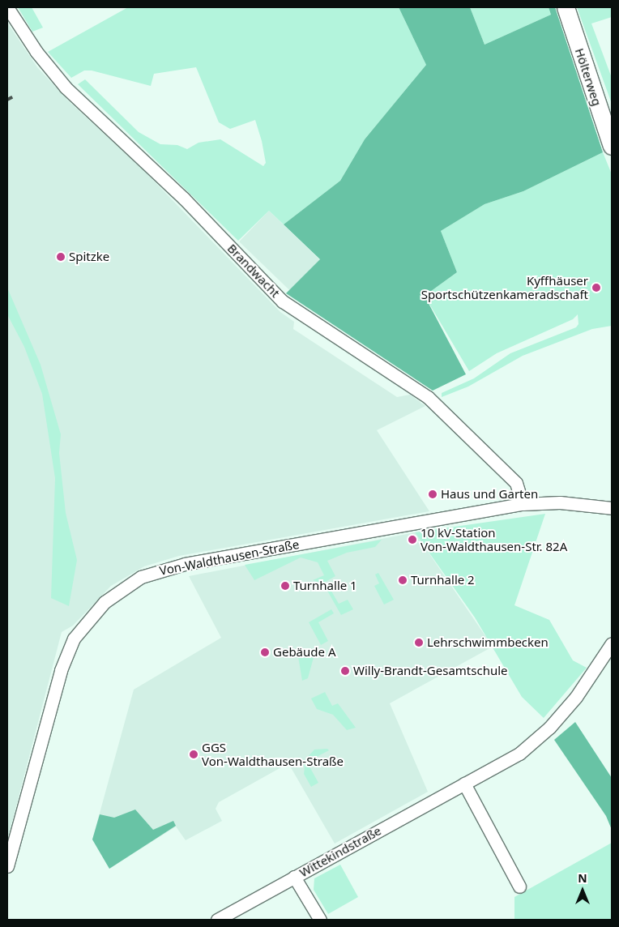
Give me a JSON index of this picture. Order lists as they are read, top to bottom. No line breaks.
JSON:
{"streets":{"main road":["Hölterweg"],"street":["Brandwacht","Von-Waldthausen-Straße","Wittekindstraße"]},"crossings":[["Brandwacht","Von-Waldthausen-Straße"]],"places":["Spitzke","Kyffhäuser Sportschützenkameradschaft","Haus und Garten","10 kV-Station Von-Waldthausen-Str. 82A","Turnhalle 2","Turnhalle 1","Lehrschwimmbecken","Gebäude A","Willy-Brandt-Gesamtschule","GGS Von-Waldthausen-Straße"],"north":"top"}
